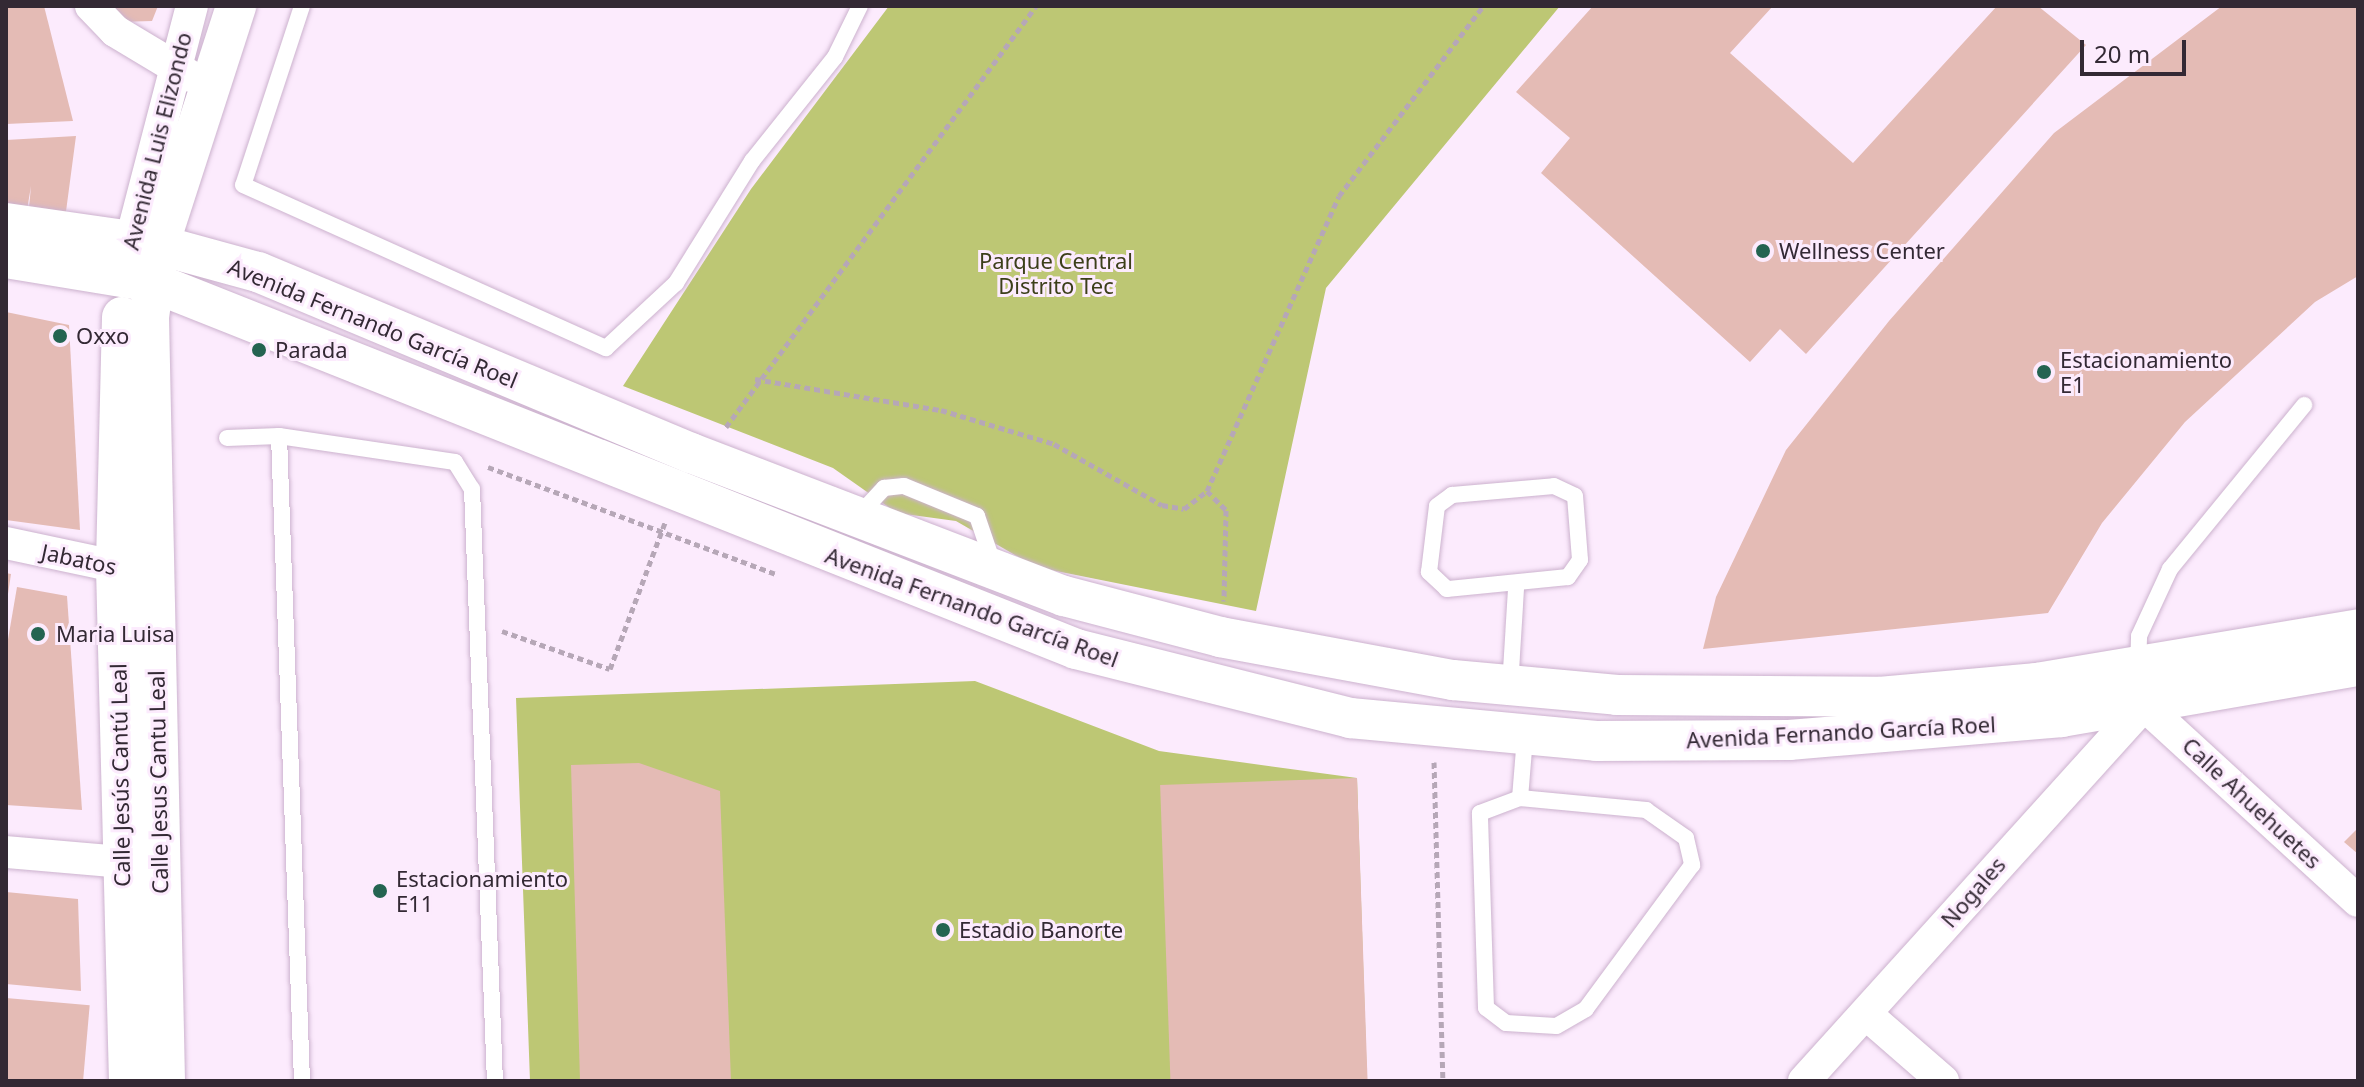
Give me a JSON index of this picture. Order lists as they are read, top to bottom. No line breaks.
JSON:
{"streets":{"street":["Avenida Luis Elizondo","Avenida Fernando García Roel","Jabatos","Calle Jesús Cantú Leal","Calle Jesus Cantu Leal","Calle Ahuehuetes","Nogales"]},"crossings":[["Avenida Luis Elizondo","Avenida Fernando García Roel"],["Avenida Luis Elizondo","Calle Jesús Cantú Leal"],["Avenida Fernando García Roel","Calle Jesús Cantú Leal"],["Avenida Fernando García Roel","Calle Ahuehuetes"],["Avenida Fernando García Roel","Nogales"],["Jabatos","Calle Jesús Cantú Leal"],["Calle Jesús Cantú Leal","Calle Jesus Cantu Leal"],["Calle Ahuehuetes","Nogales"]],"parks":["Parque Central Distrito Tec"],"places":["Wellness Center","Oxxo","Parada","Estacionamiento E1","Maria Luisa","Estacionamiento E11","Estadio Banorte"],"scale_bar":"20 m"}
